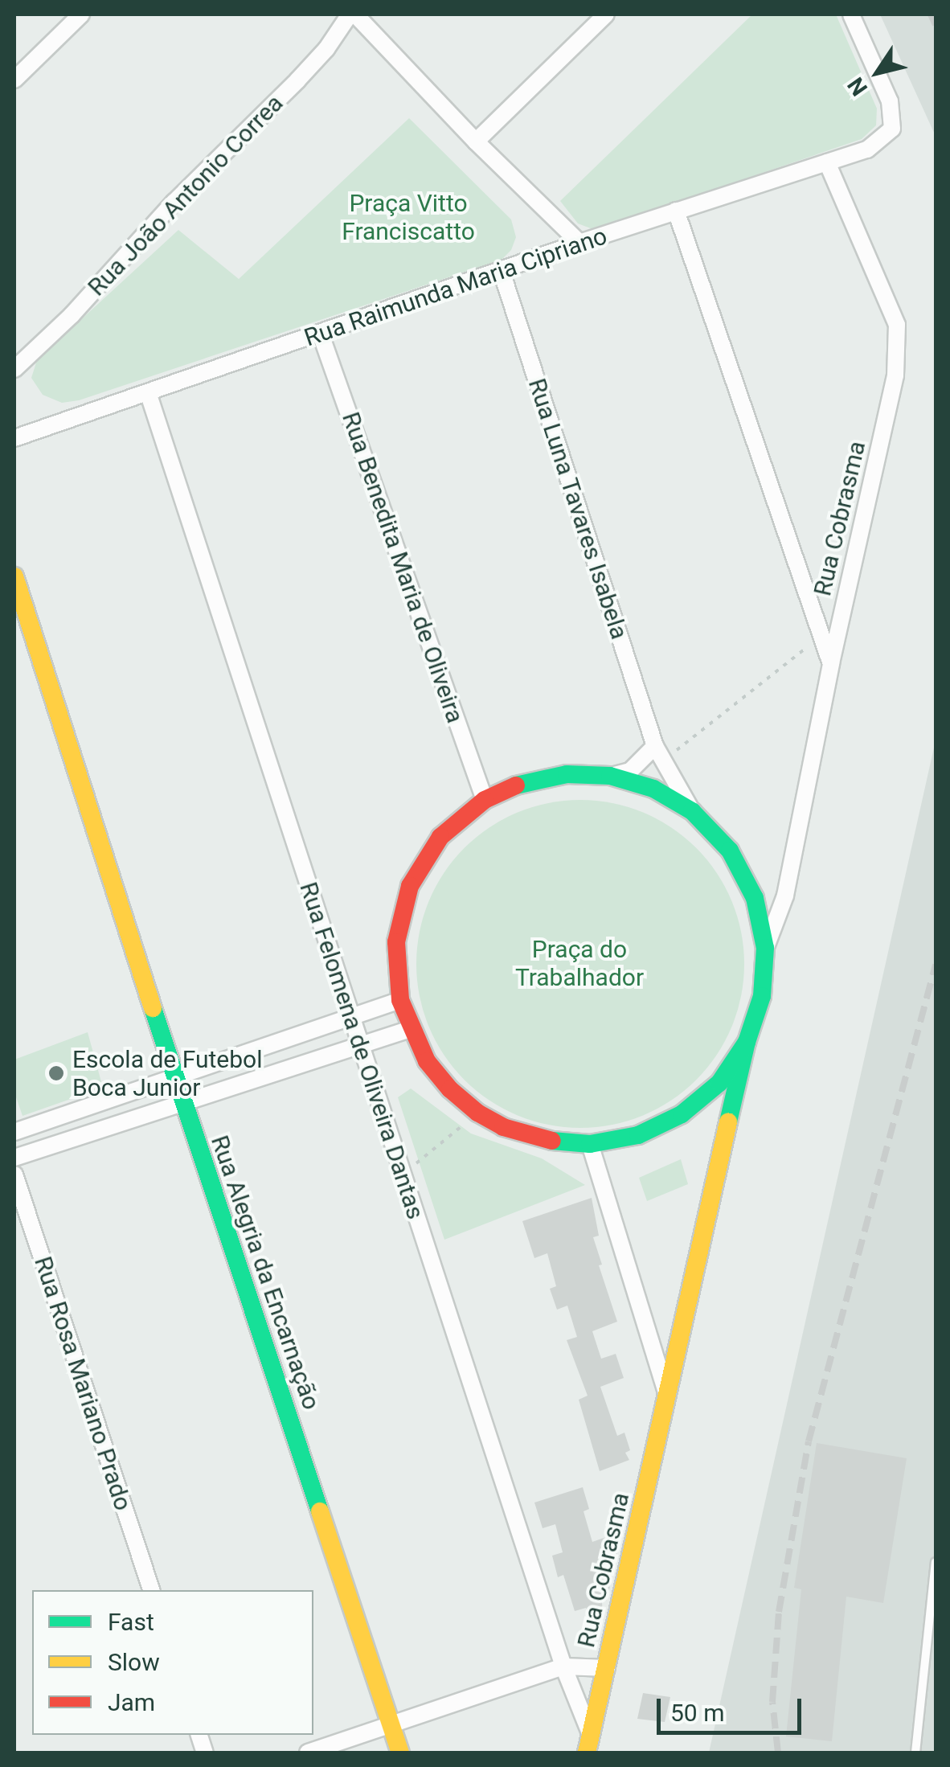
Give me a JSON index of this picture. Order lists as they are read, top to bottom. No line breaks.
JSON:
{"streets":{"street":["Rua João Antonio Correa","Rua Raimunda Maria Cipriano","Rua Luna Tavares Isabela","Rua Cobrasma","Rua Benedita Maria de Oliveira","Rua Felomena de Oliveira Dantas","Rua Alegria da Encarnação","Rua Rosa Mariano Prado"]},"crossings":[["Rua Raimunda Maria Cipriano","Rua Luna Tavares Isabela"],["Rua Raimunda Maria Cipriano","Rua Cobrasma"],["Rua Raimunda Maria Cipriano","Rua Benedita Maria de Oliveira"],["Rua Raimunda Maria Cipriano","Rua Felomena de Oliveira Dantas"],["Rua Cobrasma","Rua Felomena de Oliveira Dantas"]],"parks":["Praça Vitto Franciscatto","Praça do Trabalhador"],"places":["Escola de Futebol Boca Junior"],"legend":["Fast","Slow","Jam"],"scale_bar":"50 m","north":"bottom left"}
